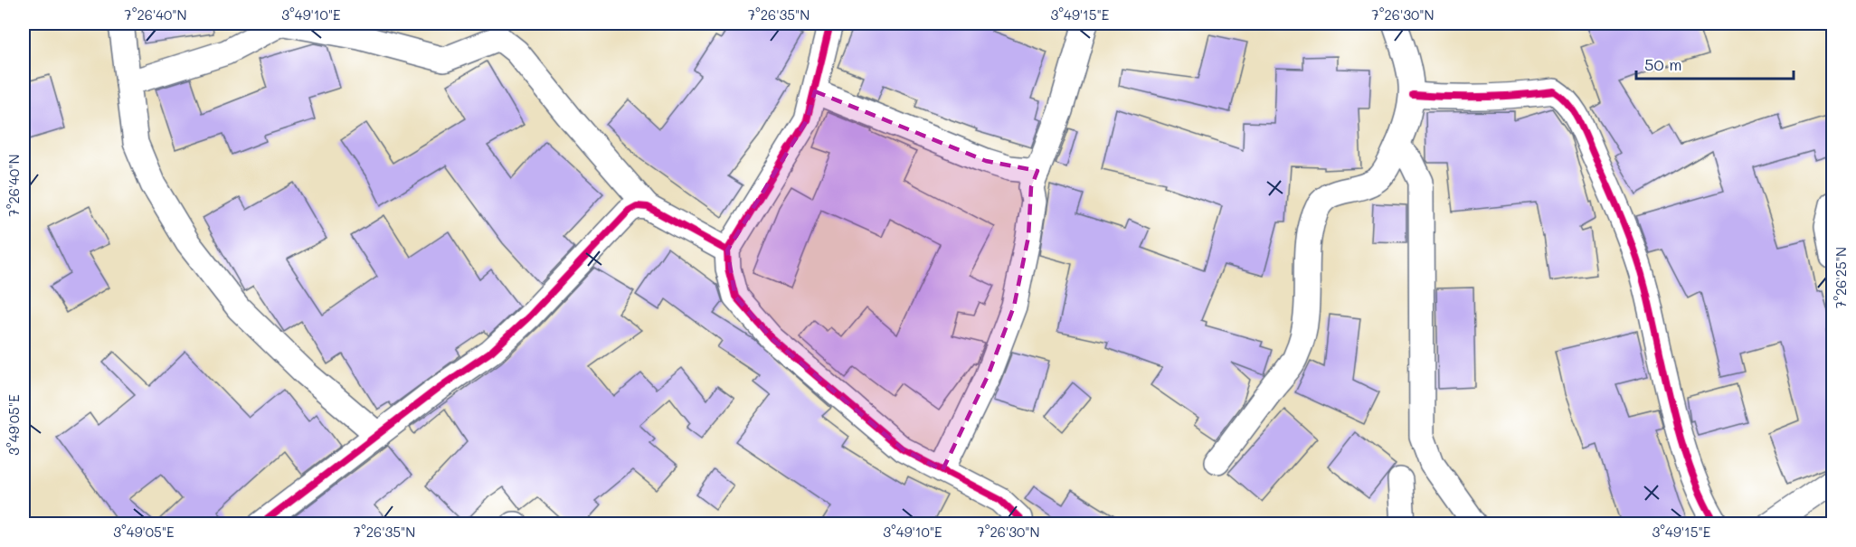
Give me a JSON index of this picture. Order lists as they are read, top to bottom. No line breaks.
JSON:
{"scale_bar":"50 m","coordinates":["7°26'40\"N","3°49'10\"E","7°26'35\"N","3°49'15\"E","7°26'30\"N","7°26'25\"N","3°49'05\"E"]}
